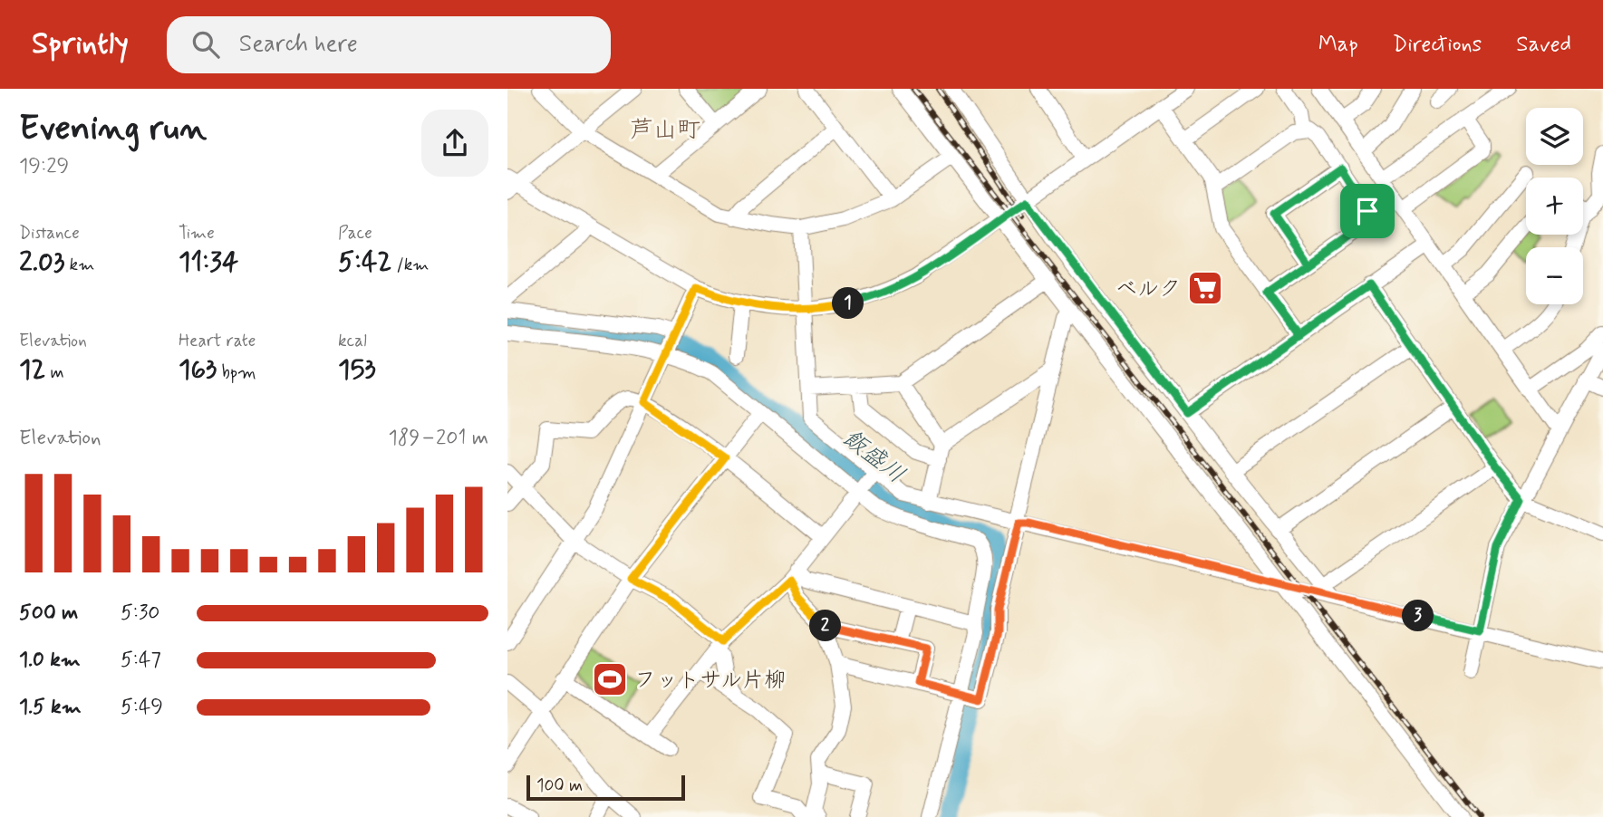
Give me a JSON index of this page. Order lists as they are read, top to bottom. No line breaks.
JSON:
{"districts":["芦山町"],"water":["飯盛川"],"places":{"supermarket":["ベルク"],"sports":["フットサル片柳"]},"scale_bar":"100 m","page":{"header":"Sprintly","search":"Search here","nav":["Map","Directions","Saved"],"heading":["Evening run","19:29"],"map_buttons":["+","−"],"stats":[["Distance","2.03 km"],["Time","11:34"],["Pace","5:42 /km"],["Elevation","12 m"],["Heart rate","163 bpm"],["kcal","153"]],"pins":["1","3","2"],"chart":["Elevation","189–201 m"],"list":[{"name":"500 m","note":"5:30"},{"name":"1.0 km","note":"5:47"},{"name":"1.5 km","note":"5:49"}],"scale":"100 m"}}
